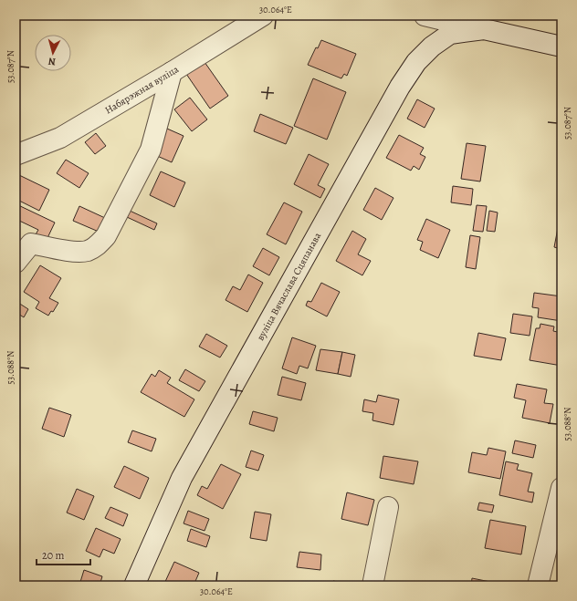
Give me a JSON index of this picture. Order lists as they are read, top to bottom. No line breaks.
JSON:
{"streets":{"street":["Набярэжная вуліца","вуліца Вячаслава Сцяпанава"]},"scale_bar":"20 m","north":"bottom","coordinates":["30.064°E","53.087°N","53.088°N"]}
